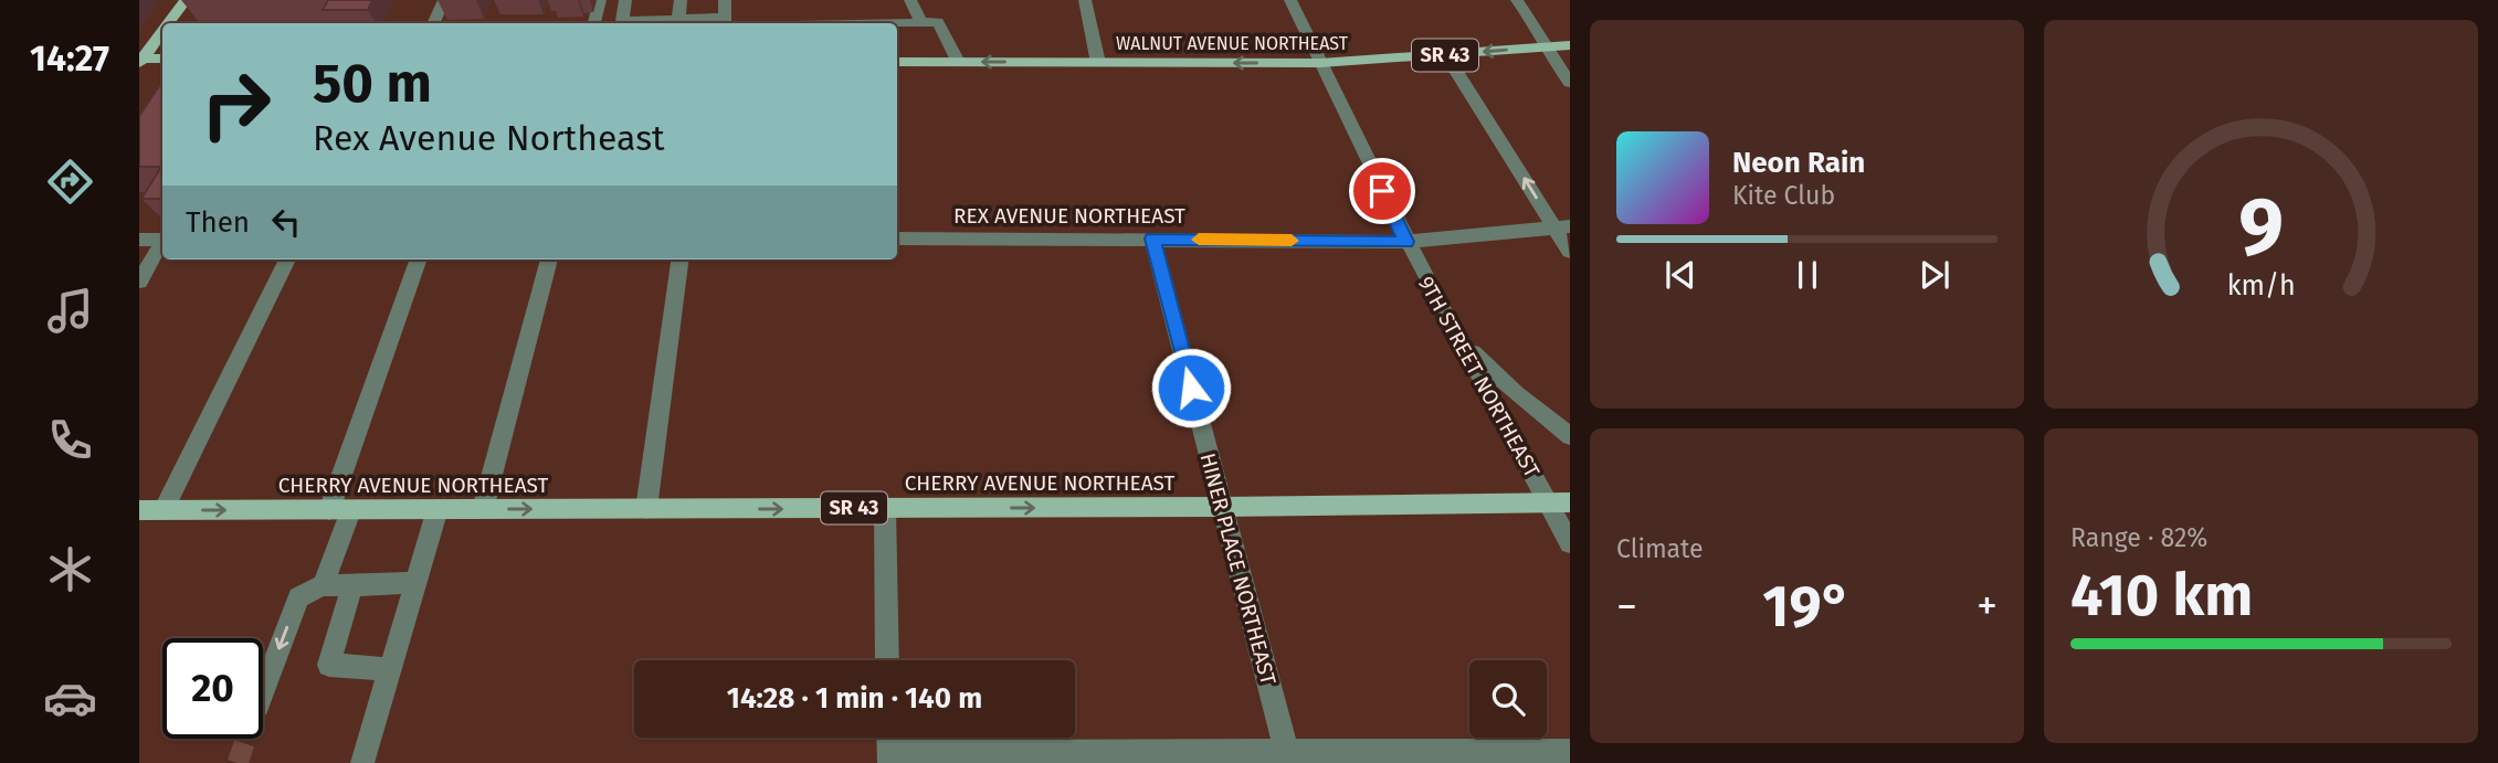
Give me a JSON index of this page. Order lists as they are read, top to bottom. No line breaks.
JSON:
{"streets":{"main road":["WALNUT AVENUE NORTHEAST","SR 43","CHERRY AVENUE NORTHEAST"],"street":["REX AVENUE NORTHEAST","9TH STREET NORTHEAST","HINER PLACE NORTHEAST"]},"crossings":[["WALNUT AVENUE NORTHEAST","9TH STREET NORTHEAST"],["REX AVENUE NORTHEAST","9TH STREET NORTHEAST"],["REX AVENUE NORTHEAST","HINER PLACE NORTHEAST"],["9TH STREET NORTHEAST","CHERRY AVENUE NORTHEAST"],["CHERRY AVENUE NORTHEAST","HINER PLACE NORTHEAST"]],"one_way":["WALNUT AVENUE NORTHEAST","CHERRY AVENUE NORTHEAST"],"page":{"tabs":"14:27","turn":["50 m","Rex Avenue Northeast"],"song":["Neon Rain","Kite Club"],"then":"Then","tile":["Climate",["Range · 82%","410 km"]],"heat":["−","19°","+"],"limit":"20","trip":"14:28 · 1 min · 140 m","gauge":["9","km/h"]}}
